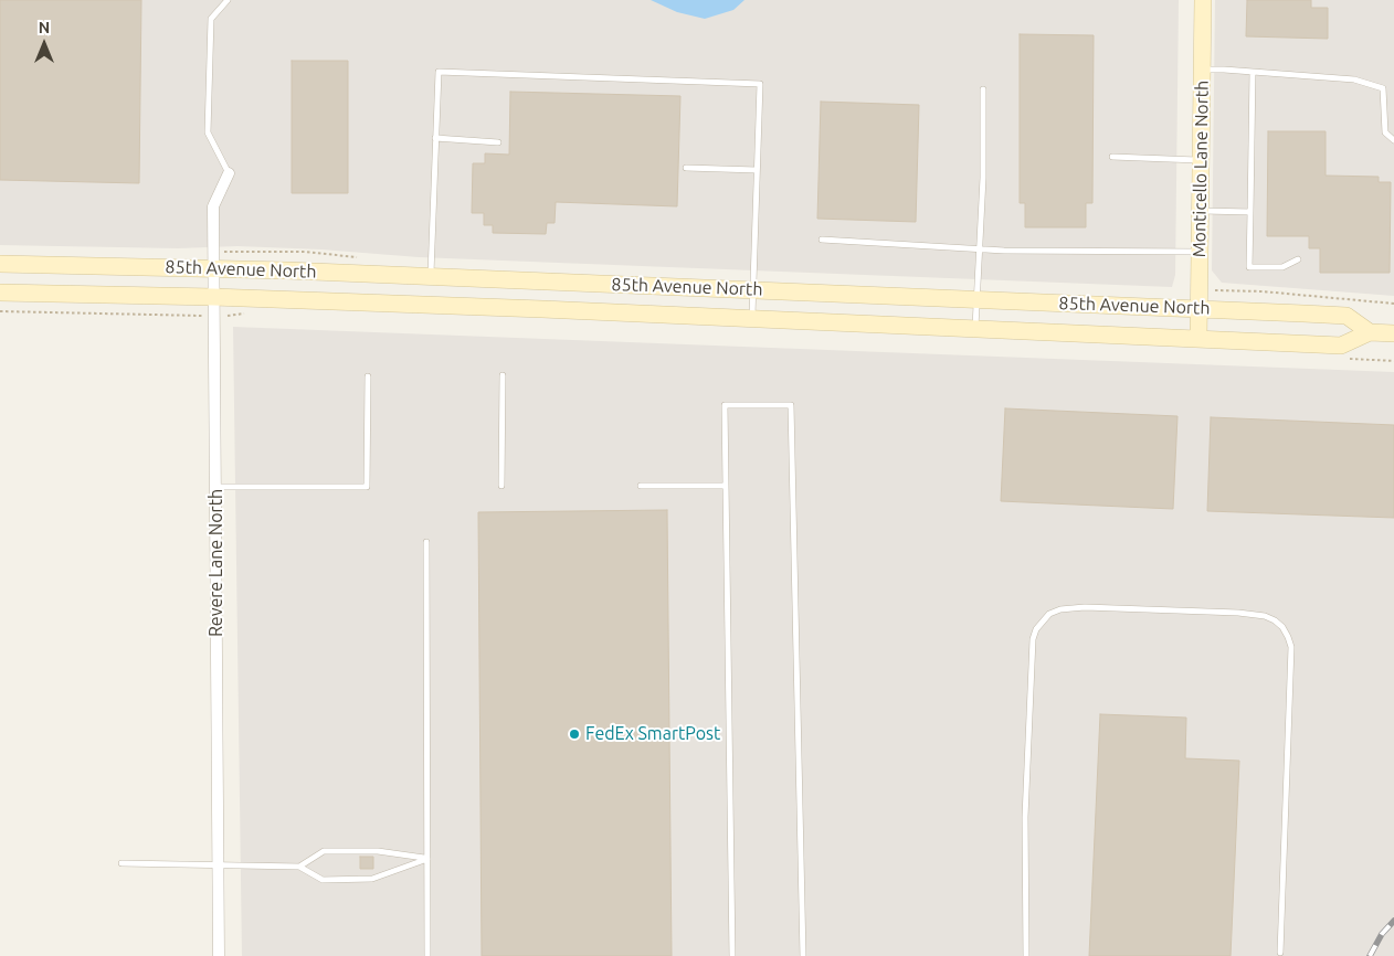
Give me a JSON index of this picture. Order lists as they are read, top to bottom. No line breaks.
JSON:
{"streets":{"main road":["Monticello Lane North","85th Avenue North"],"street":["Revere Lane North"]},"crossings":[["Monticello Lane North","85th Avenue North"],["85th Avenue North","Revere Lane North"]],"places":["FedEx SmartPost"],"north":"top"}
